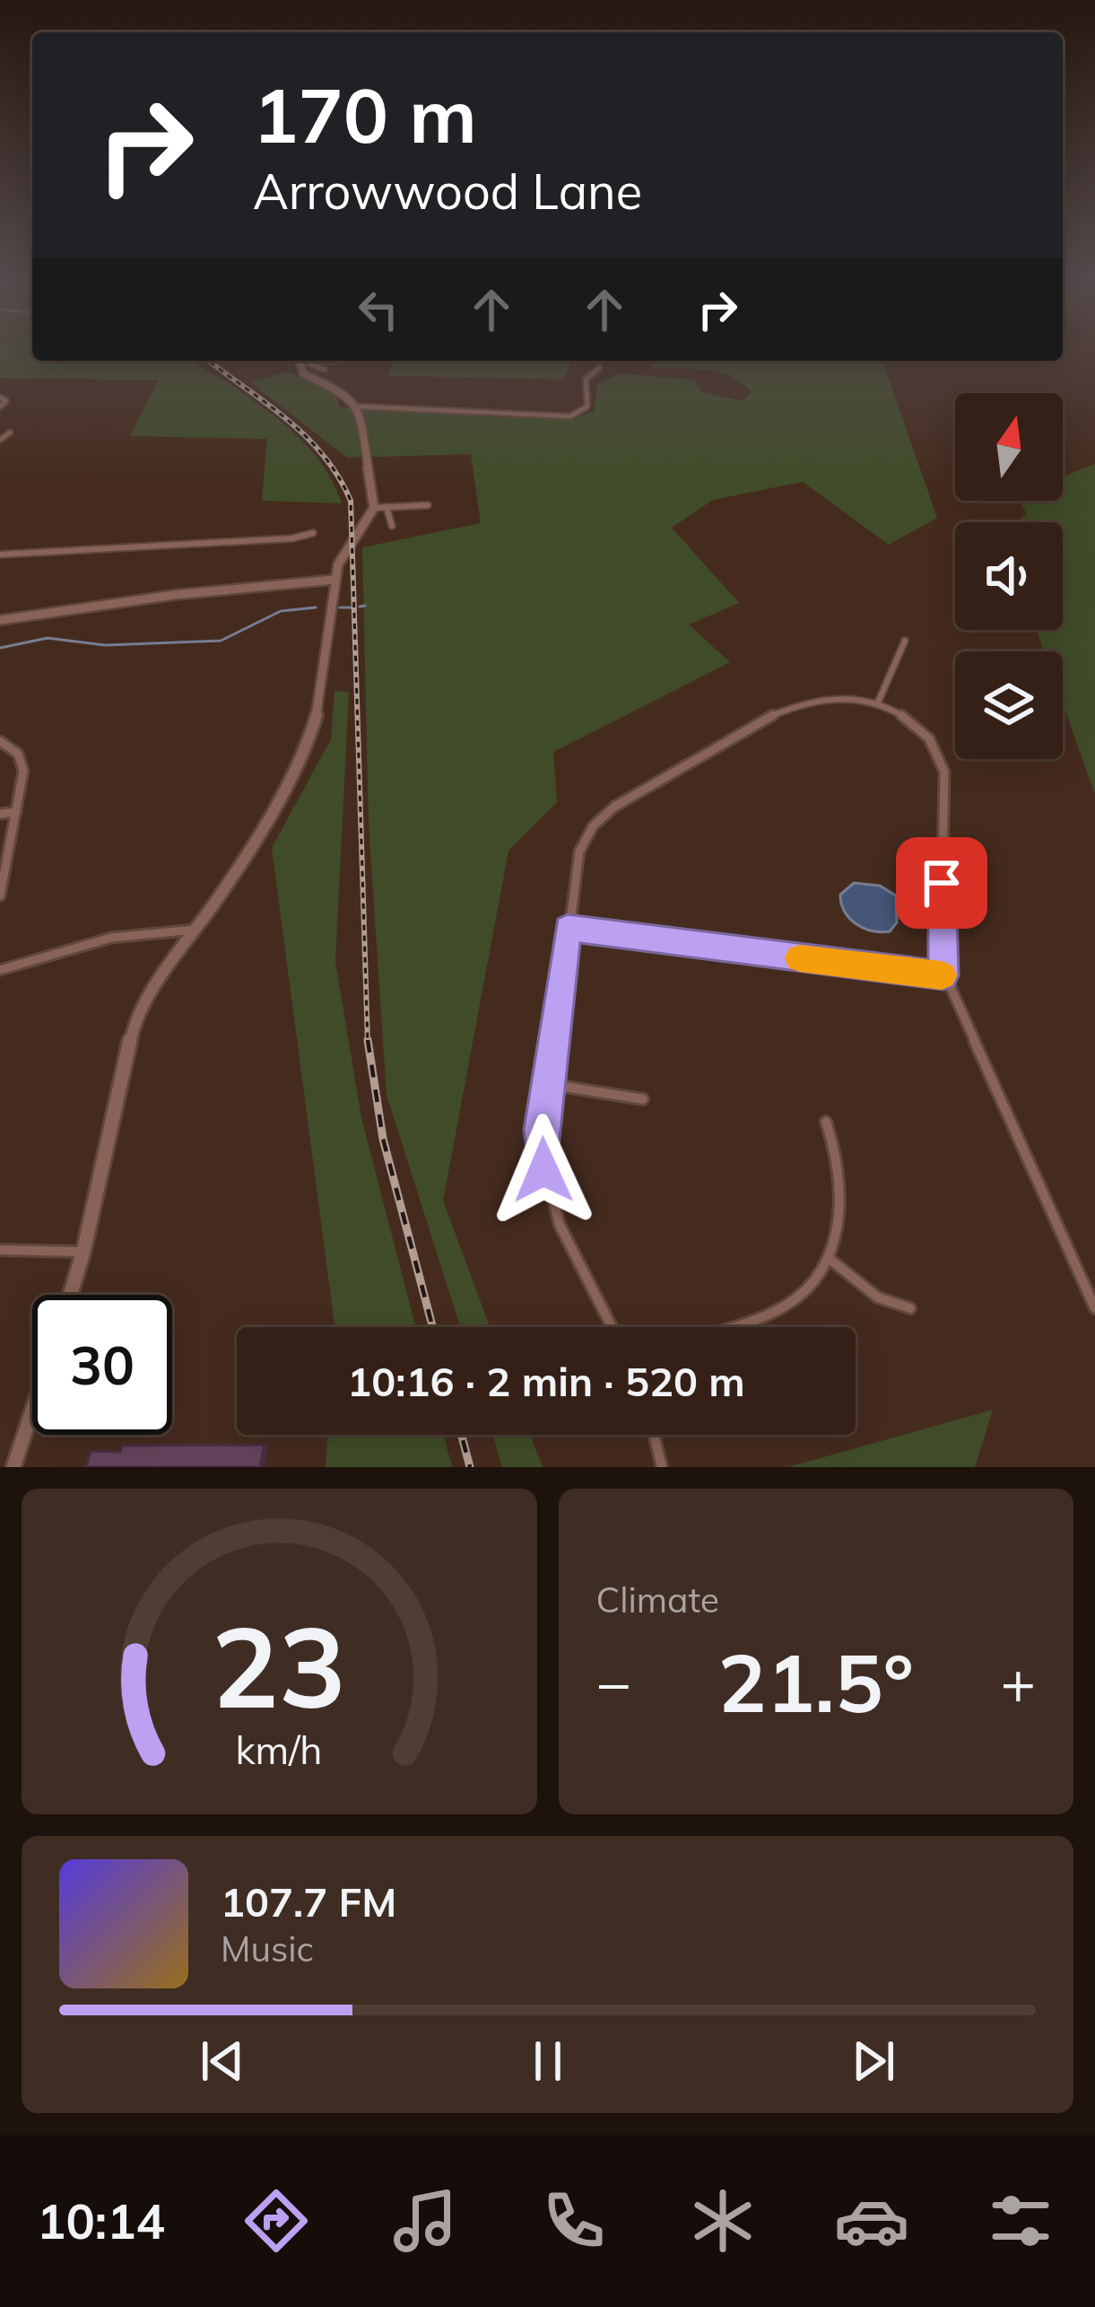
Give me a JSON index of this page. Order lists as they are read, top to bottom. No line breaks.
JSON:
{"north":"top","page":{"turn":["170 m","Arrowwood Lane"],"limit":"30","trip":"10:16 · 2 min · 520 m","tile":"Climate","heat":["−","21.5°","+"],"song":["107.7 FM","Music"],"tabs":"10:14","gauge":["23","km/h"]}}
